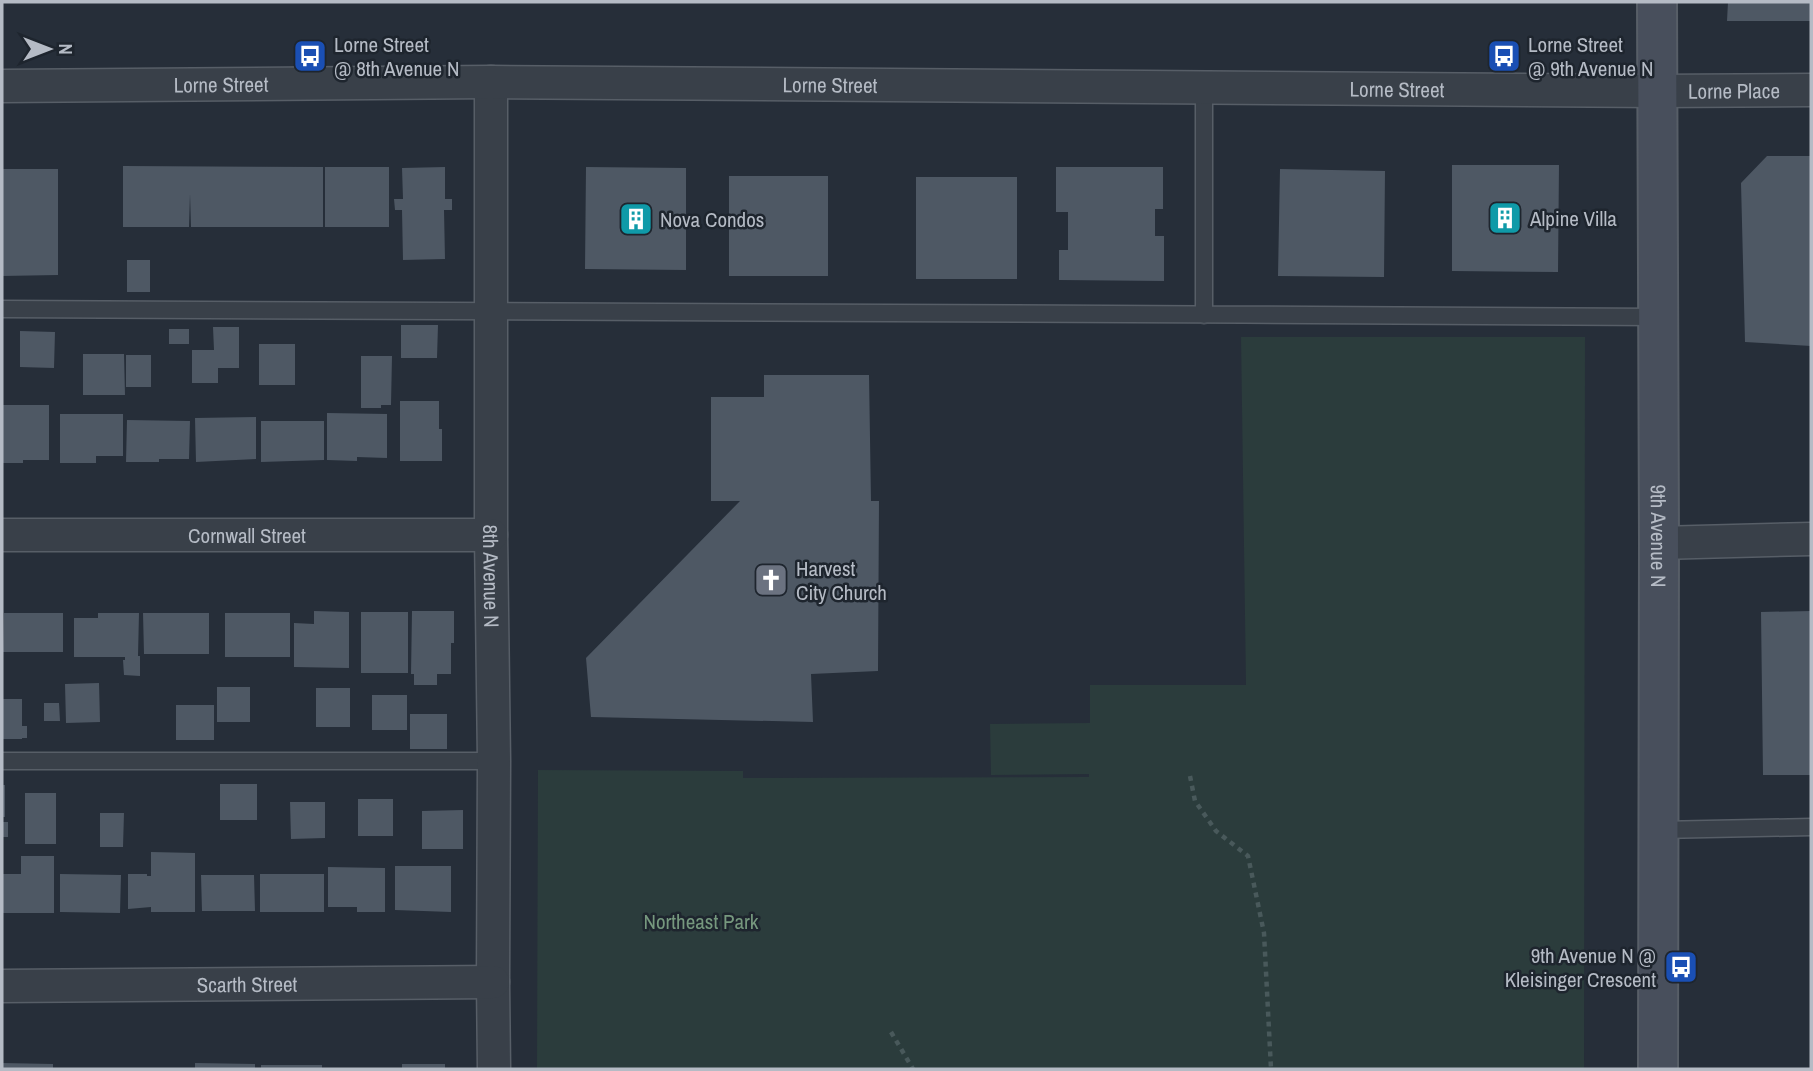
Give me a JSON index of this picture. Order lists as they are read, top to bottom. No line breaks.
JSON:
{"streets":{"main road":["9th Avenue N"],"street":["Lorne Street","Lorne Place","Cornwall Street","8th Avenue N","Scarth Street"]},"crossings":[["Lorne Street","Lorne Place"],["Lorne Street","9th Avenue N"],["Lorne Street","8th Avenue N"],["Lorne Place","9th Avenue N"],["Cornwall Street","8th Avenue N"],["8th Avenue N","Scarth Street"]],"parks":["Northeast Park"],"places":{"bus stop":["Lorne Street @ 8th Avenue N","Lorne Street @ 9th Avenue N","9th Avenue N @ Kleisinger Crescent"],"building":["Alpine Villa","Nova Condos"],"church":["Harvest City Church"]},"north":"right"}
